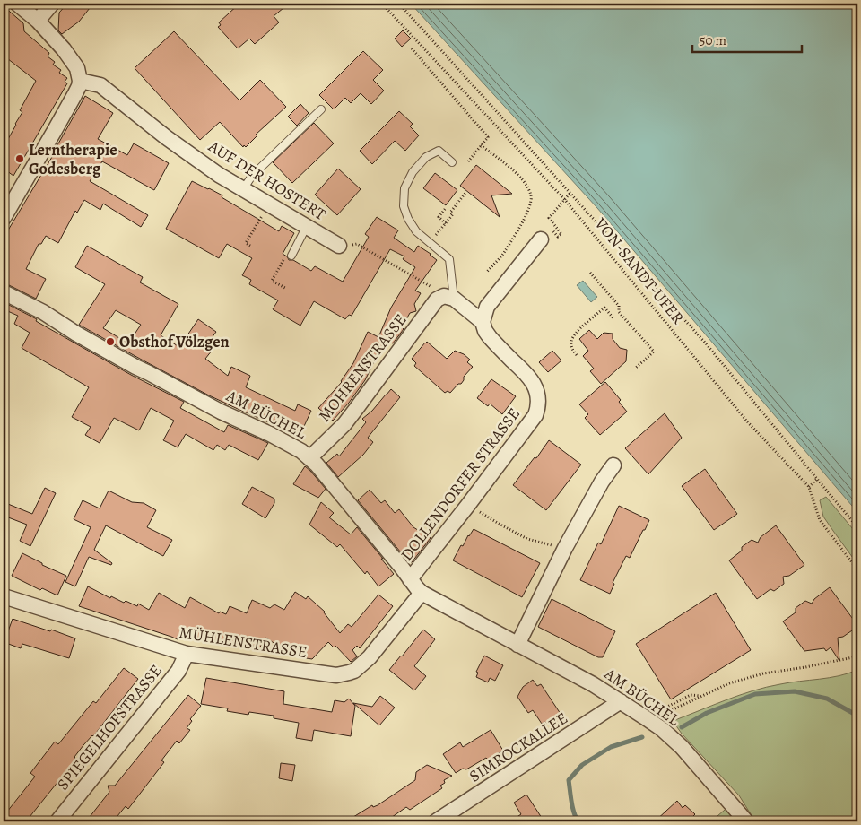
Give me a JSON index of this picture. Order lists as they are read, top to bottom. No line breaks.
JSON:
{"streets":{"street":["AUF DER HOSTERT","MOHRENSTRASSE","AM BÜCHEL","DOLLENDORFER STRASSE","MÜHLENSTRASSE","SPIEGELHOFSTRASSE","SIMROCKALLEE"],"path":["VON-SANDT-UFER"]},"crossings":[["MOHRENSTRASSE","AM BÜCHEL"],["MOHRENSTRASSE","DOLLENDORFER STRASSE"],["AM BÜCHEL","DOLLENDORFER STRASSE"],["AM BÜCHEL","MÜHLENSTRASSE"],["AM BÜCHEL","SIMROCKALLEE"],["MÜHLENSTRASSE","SPIEGELHOFSTRASSE"]],"places":["Lerntherapie Godesberg","Obsthof Völzgen"],"scale_bar":"50 m"}
